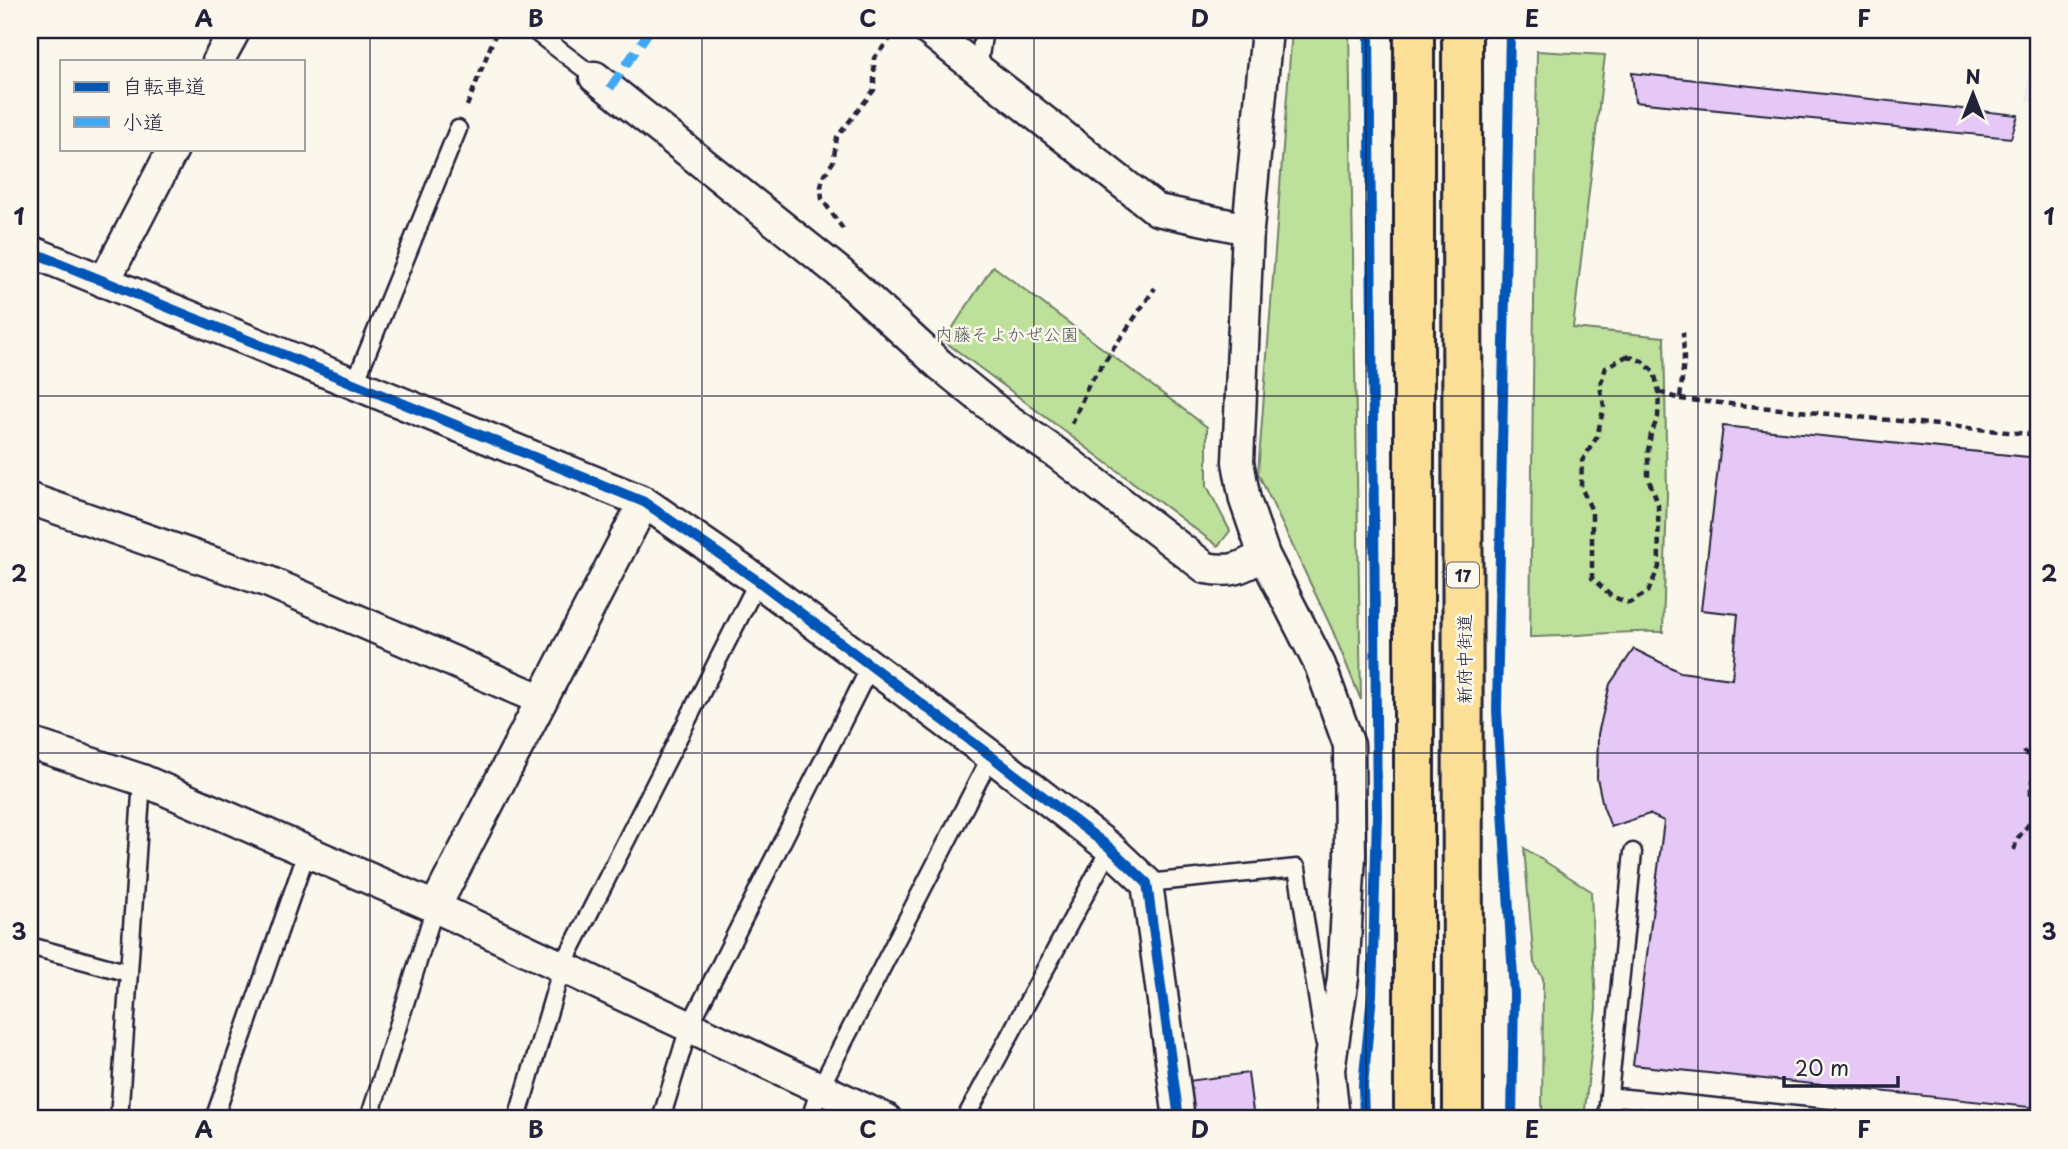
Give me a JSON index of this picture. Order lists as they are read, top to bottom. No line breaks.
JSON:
{"streets":{"main road":["17","新府中街道"]},"parks":["内藤そよかぜ公園"],"legend":["自転車道","小道"],"scale_bar":"20 m","north":"top","grid":{"columns":["A","B","C","D","E","F"],"rows":["1","2","3"]}}
